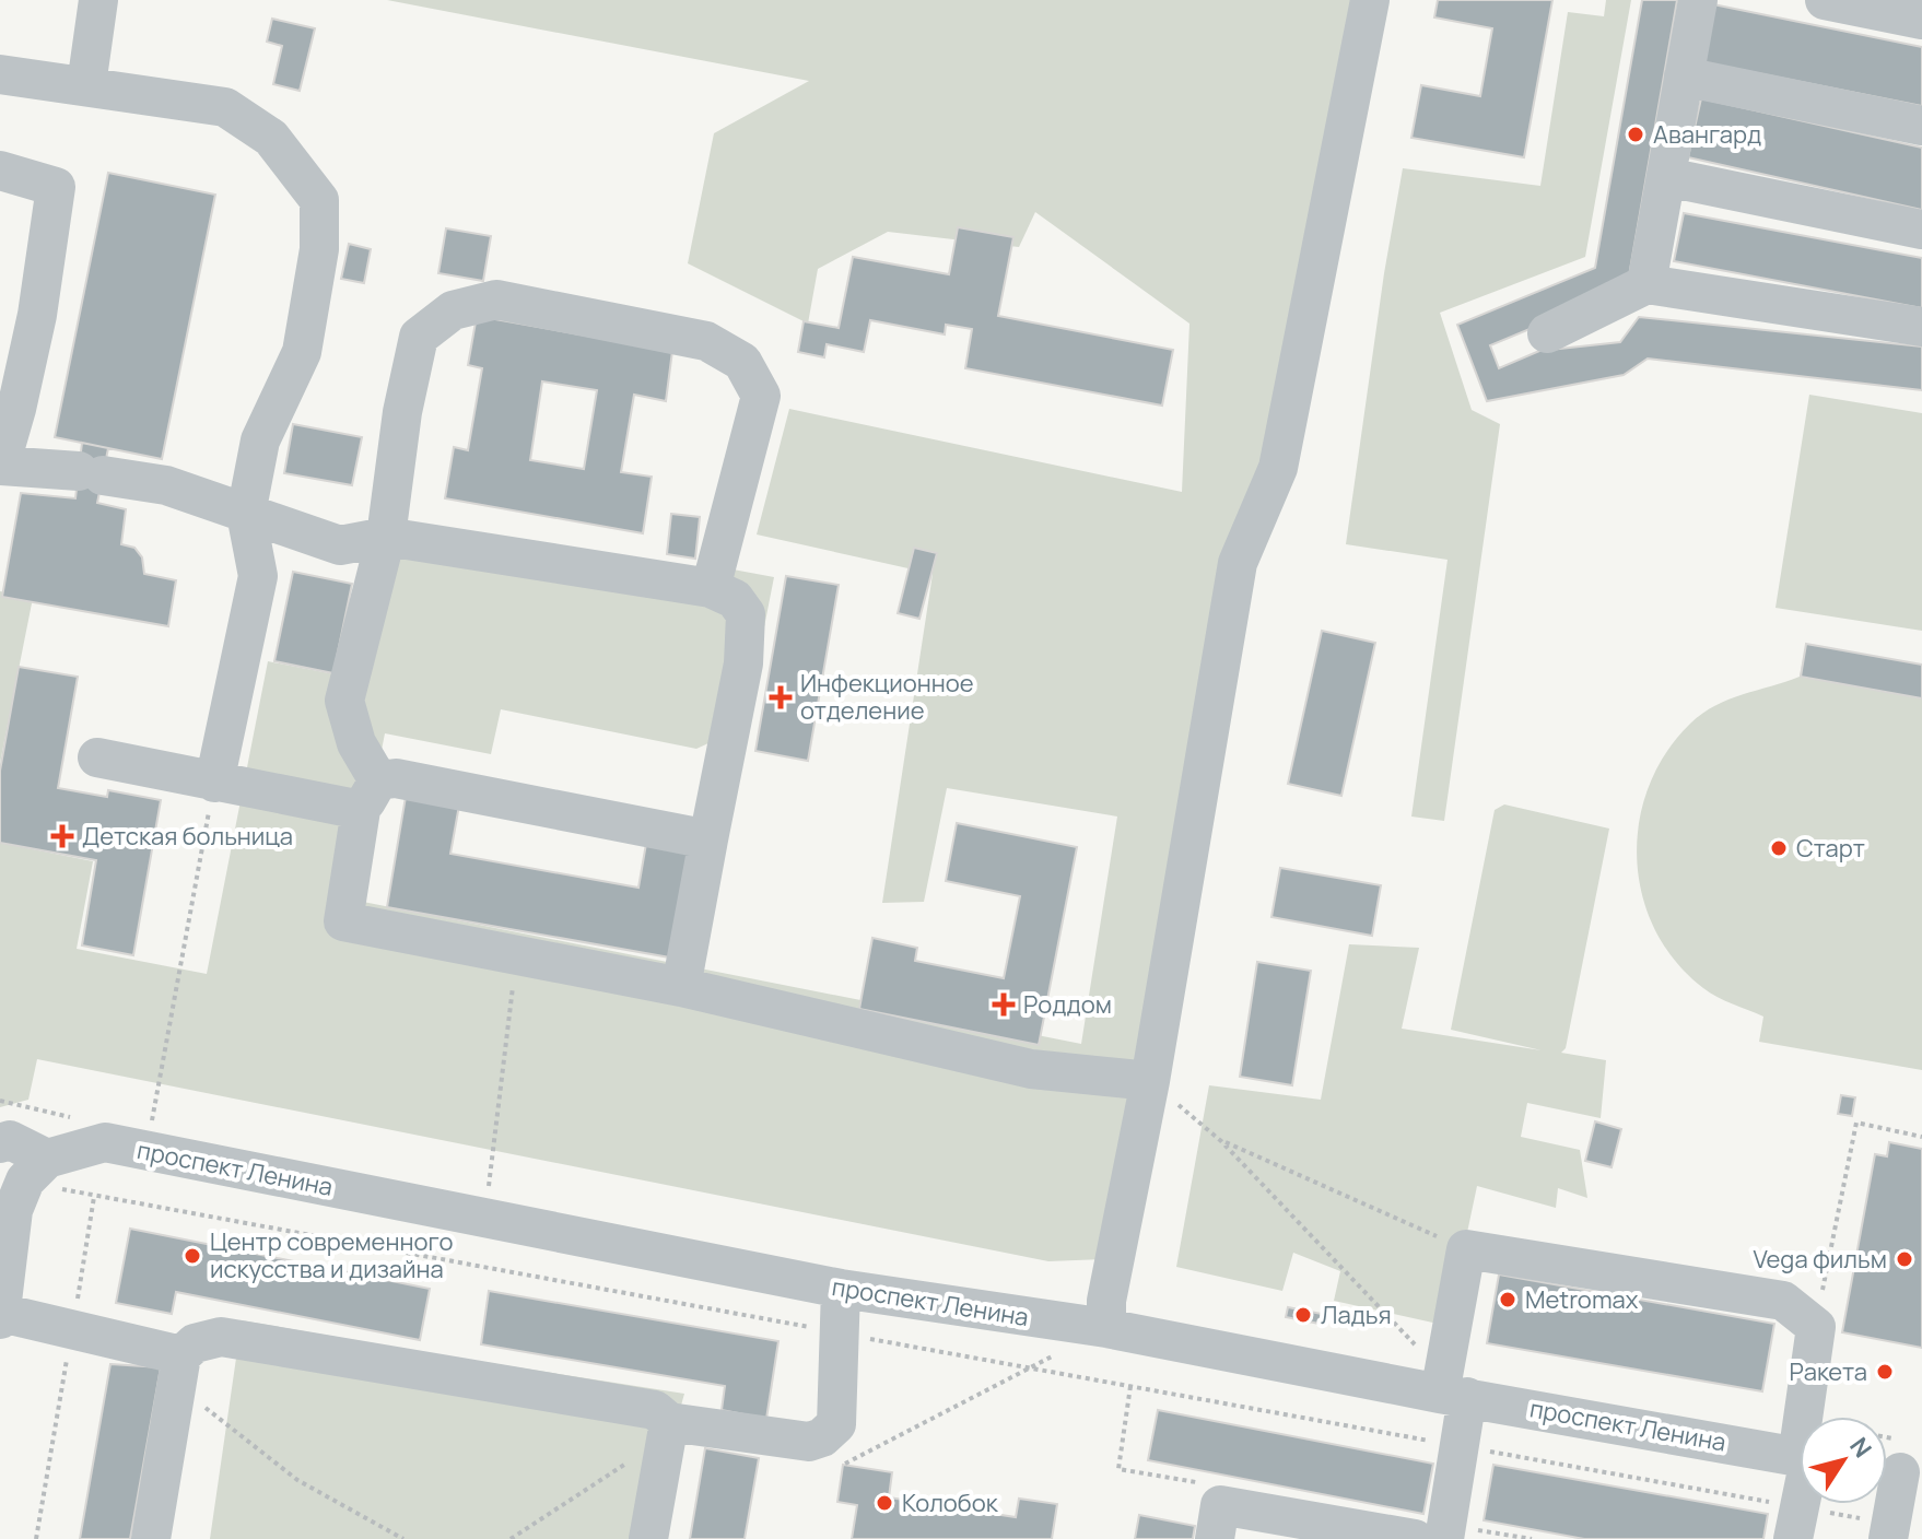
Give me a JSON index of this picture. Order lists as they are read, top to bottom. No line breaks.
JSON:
{"streets":{"street":["проспект Ленина"]},"places":{"other":["Авангард","Старт","Центр современного искусства и дизайна","Vega фильм","Metromax","Ладья","Ракета","Колобок"],"health":["Инфекционное отделение","Детская больница","Роддом"]},"north":"top right"}
